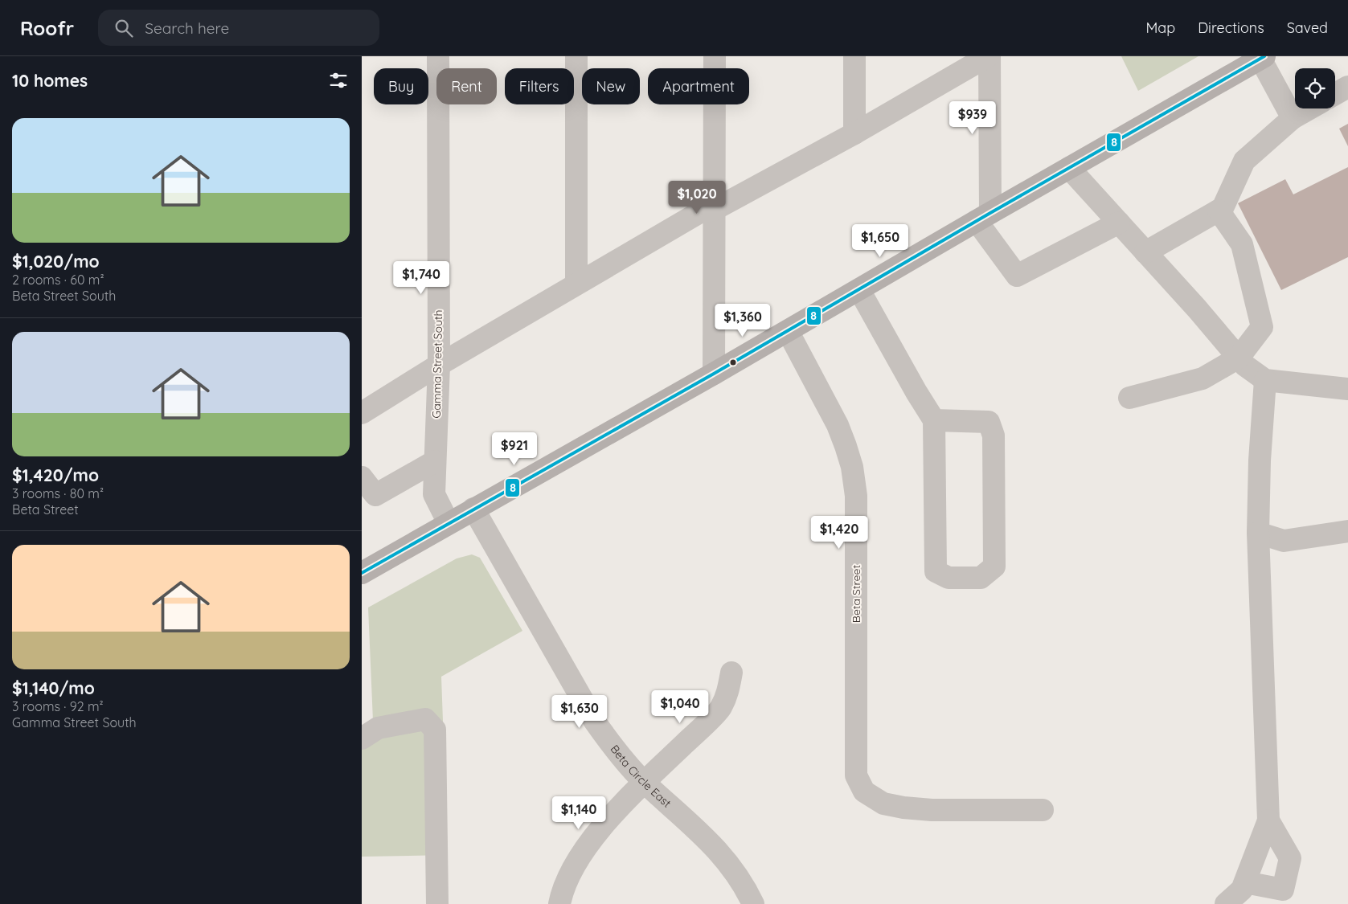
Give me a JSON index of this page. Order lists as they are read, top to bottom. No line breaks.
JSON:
{"streets":{"street":["Gamma Street South","Beta Street","Beta Circle East"]},"lines":["transit line 8"],"page":{"header":"Roofr","search":"Search here","nav":["Map","Directions","Saved"],"heading":"10 homes","chip":["Buy","Rent","Filters","New","Apartment"],"price":["$939","$1,020","$1,650","$1,740","$1,360","$921","$1,420","$1,040","$1,630","$1,140"],"list":[{"name":"$1,020/mo","note":"2 rooms · 60 m² · Beta Street South"},{"name":"$1,420/mo","note":"3 rooms · 80 m² · Beta Street"},{"name":"$1,140/mo","note":"3 rooms · 92 m² · Gamma Street South"}]}}
